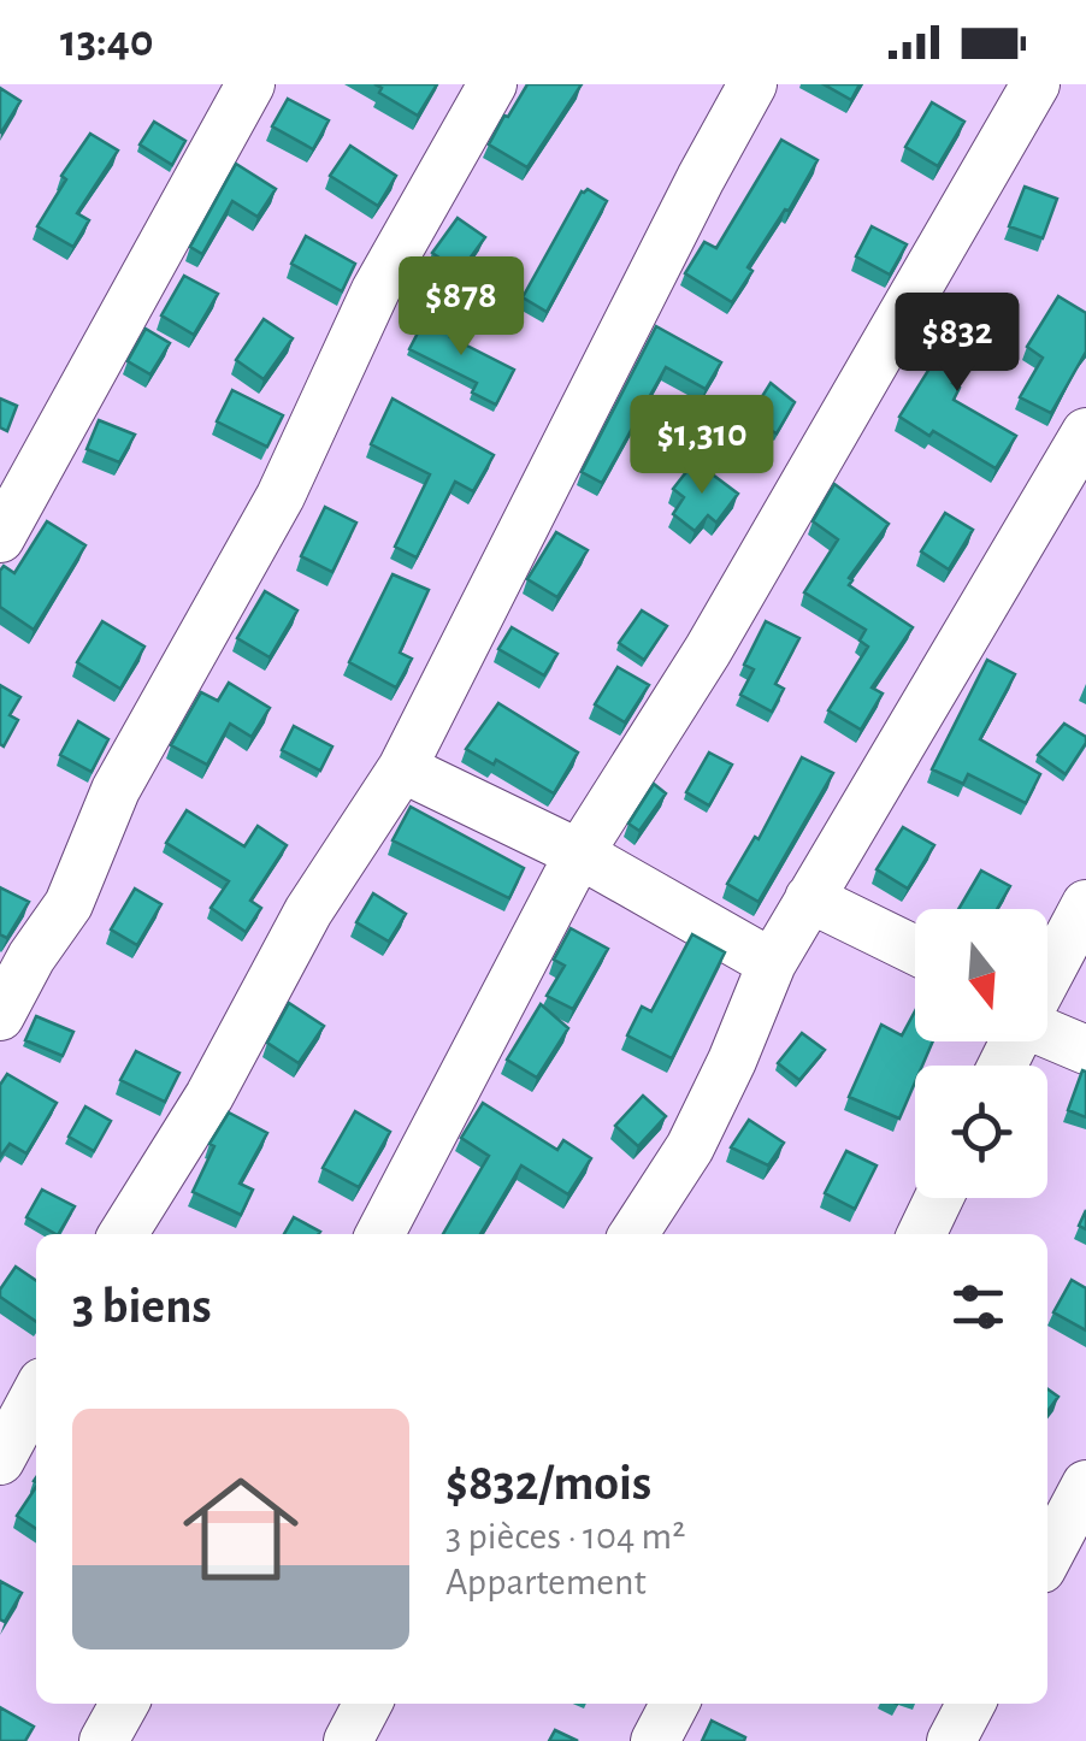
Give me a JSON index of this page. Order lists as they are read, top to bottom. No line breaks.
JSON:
{"north":"bottom","page":{"status":"13:40","price":["$878","$832","$1,310"],"heading":"3 biens","list":[{"name":"$832/mois","note":"3 pièces · 104 m² · Appartement"}]}}
